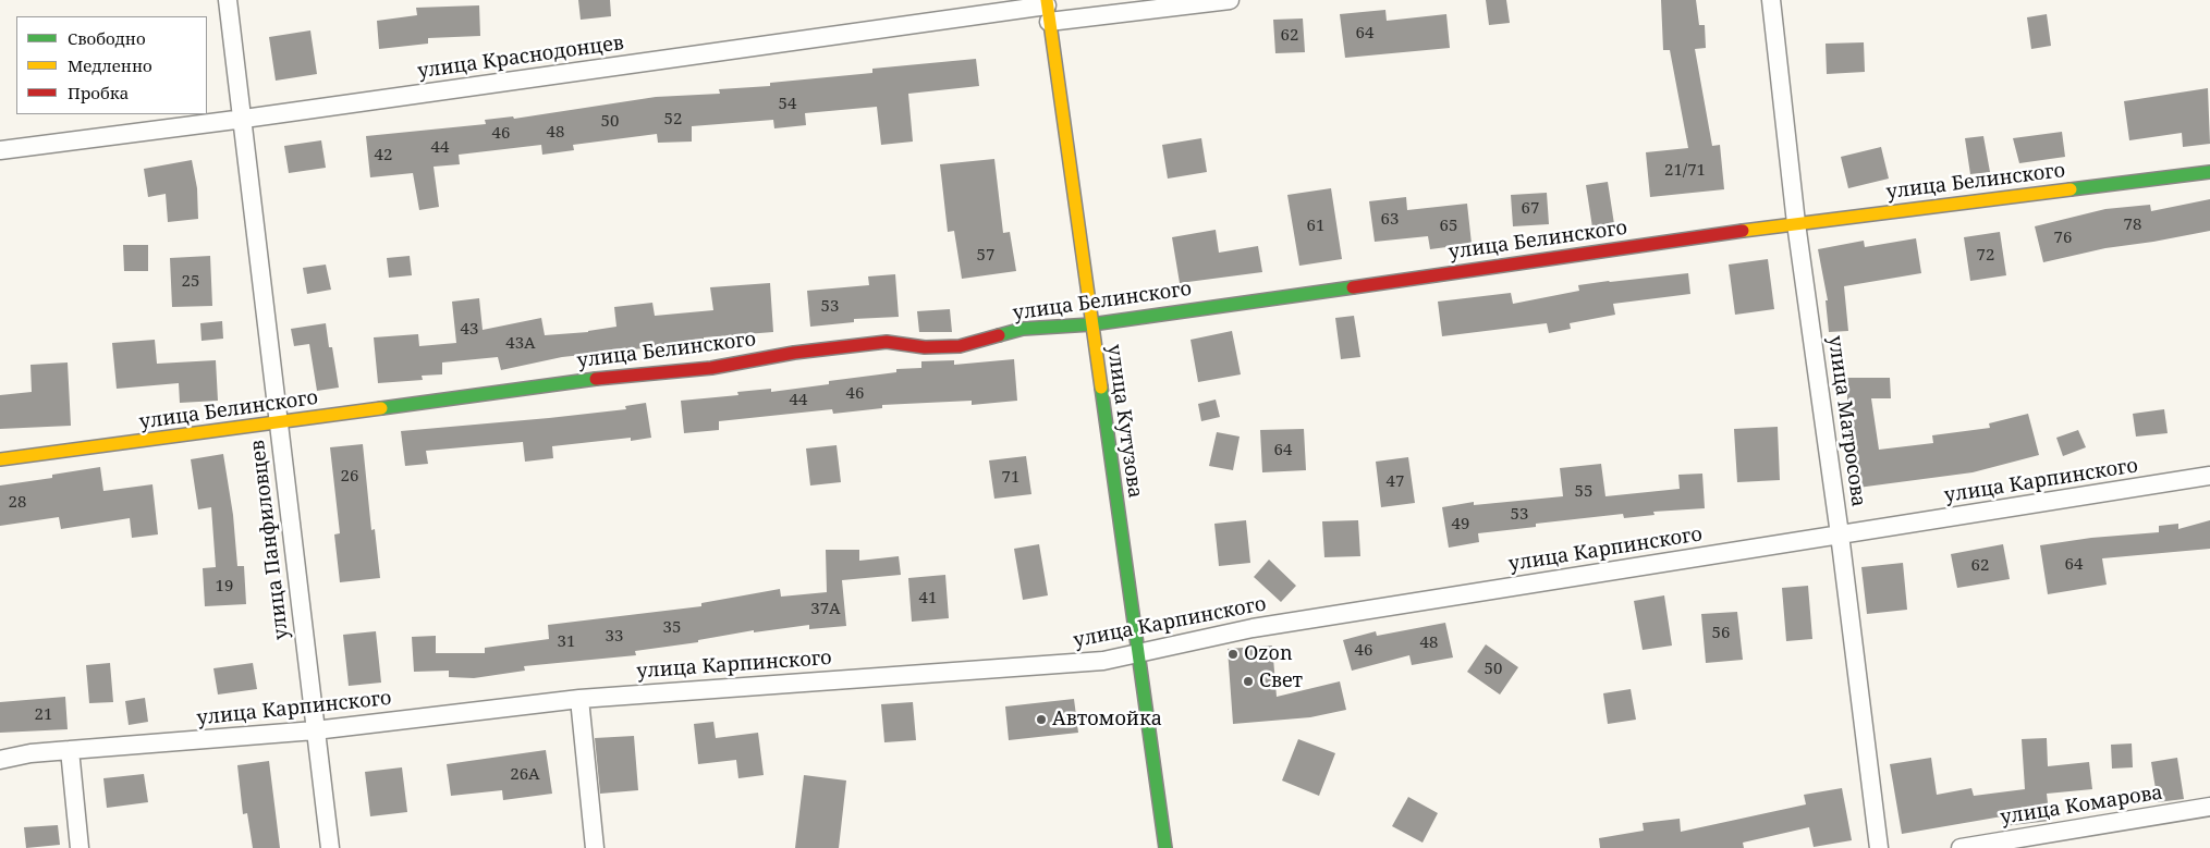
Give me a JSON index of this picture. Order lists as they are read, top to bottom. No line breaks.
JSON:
{"streets":{"street":["улица Краснодонцев","улица Белинского","улица Кутузова","улица Матросова","улица Карпинского","улица Панфиловцев","улица Комарова"]},"crossings":[["улица Краснодонцев","улица Кутузова"],["улица Краснодонцев","улица Панфиловцев"],["улица Белинского","улица Кутузова"],["улица Белинского","улица Матросова"],["улица Белинского","улица Панфиловцев"],["улица Кутузова","улица Карпинского"],["улица Матросова","улица Карпинского"],["улица Карпинского","улица Панфиловцев"]],"places":["Ozon","Свет","Автомойка"],"house_numbers":["64","62","54","52","50","48","46","44","42","21/71","67","63","78","61","65","76","57","72","25","53","43","43А","46","44","64","26","71","47","55","28","53","49","64","62","19","41","37А","35","56","33","31","48","46","50","21","26А"],"legend":["Свободно","Медленно","Пробка"]}
